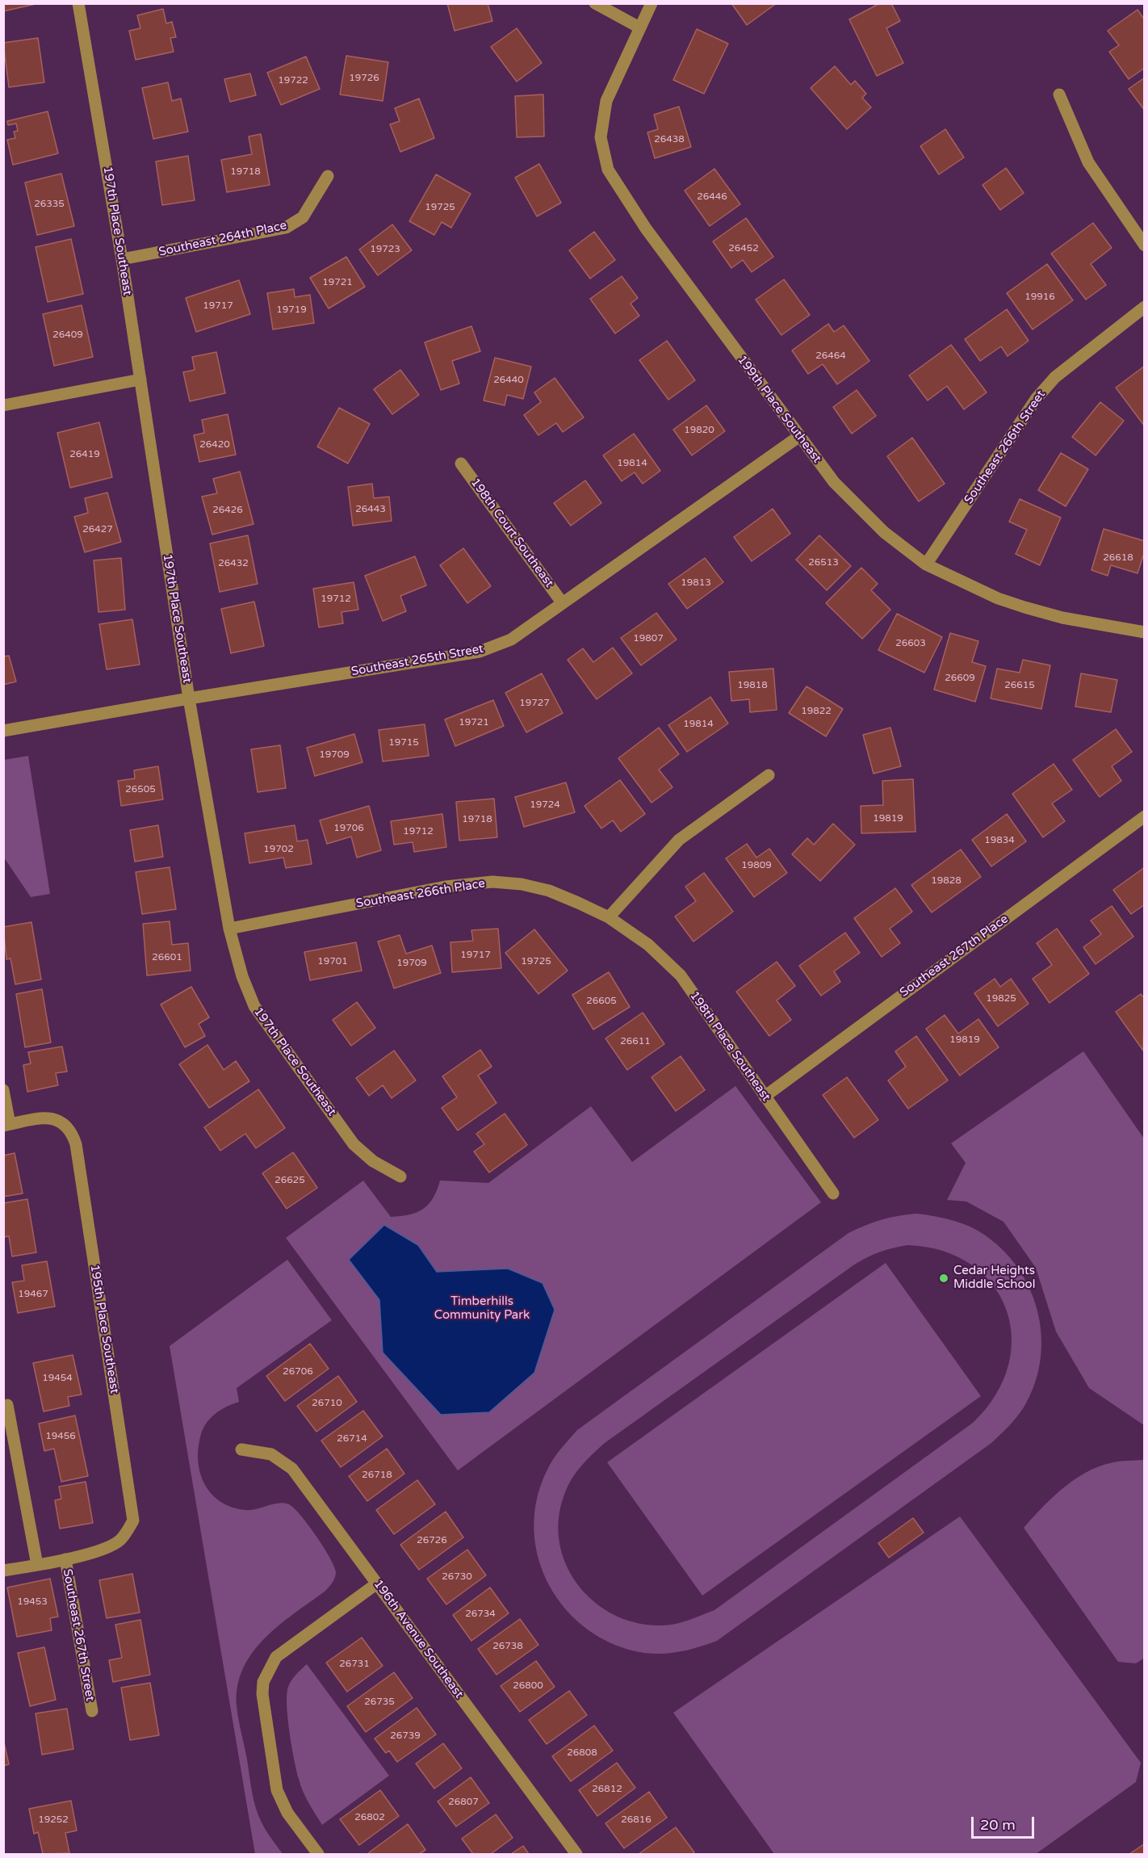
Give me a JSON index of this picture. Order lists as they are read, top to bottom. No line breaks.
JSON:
{"streets":{"street":["197th Place Southeast","Southeast 264th Place","199th Place Southeast","Southeast 266th Street","198th Court Southeast","Southeast 265th Street","Southeast 266th Place","Southeast 267th Place","198th Place Southeast","195th Place Southeast","Southeast 267th Street","196th Avenue Southeast"]},"crossings":[["197th Place Southeast","Southeast 264th Place"],["197th Place Southeast","Southeast 265th Street"],["197th Place Southeast","Southeast 266th Place"],["199th Place Southeast","Southeast 266th Street"],["199th Place Southeast","Southeast 265th Street"],["198th Court Southeast","Southeast 265th Street"],["Southeast 266th Place","198th Place Southeast"],["Southeast 267th Place","198th Place Southeast"],["195th Place Southeast","Southeast 267th Street"]],"parks":["Timberhills Community Park"],"places":["Cedar Heights Middle School"],"house_numbers":["19726","19722","26438","19718","26446","26335","19725","26452","19723","19721","19916","19717","19719","26409","26464","26440","19820","26420","26419","19814","26443","26426","26427","26618","26513","26432","19813","19712","19807","26603","26609","19818","26615","19727","19822","19721","19814","19715","19709","26505","19724","19819","19718","19706","19712","19834","19702","19809","19828","19717","26601","19701","19725","19709","19825","26605","19819","26611","26625","19467","26706","19454","26710","19456","26714","26718","26726","26730","19453","26734","26738","26731","26800","26735","26739","26808","26812","26807","26802","19252","26816"],"scale_bar":"20 m"}
